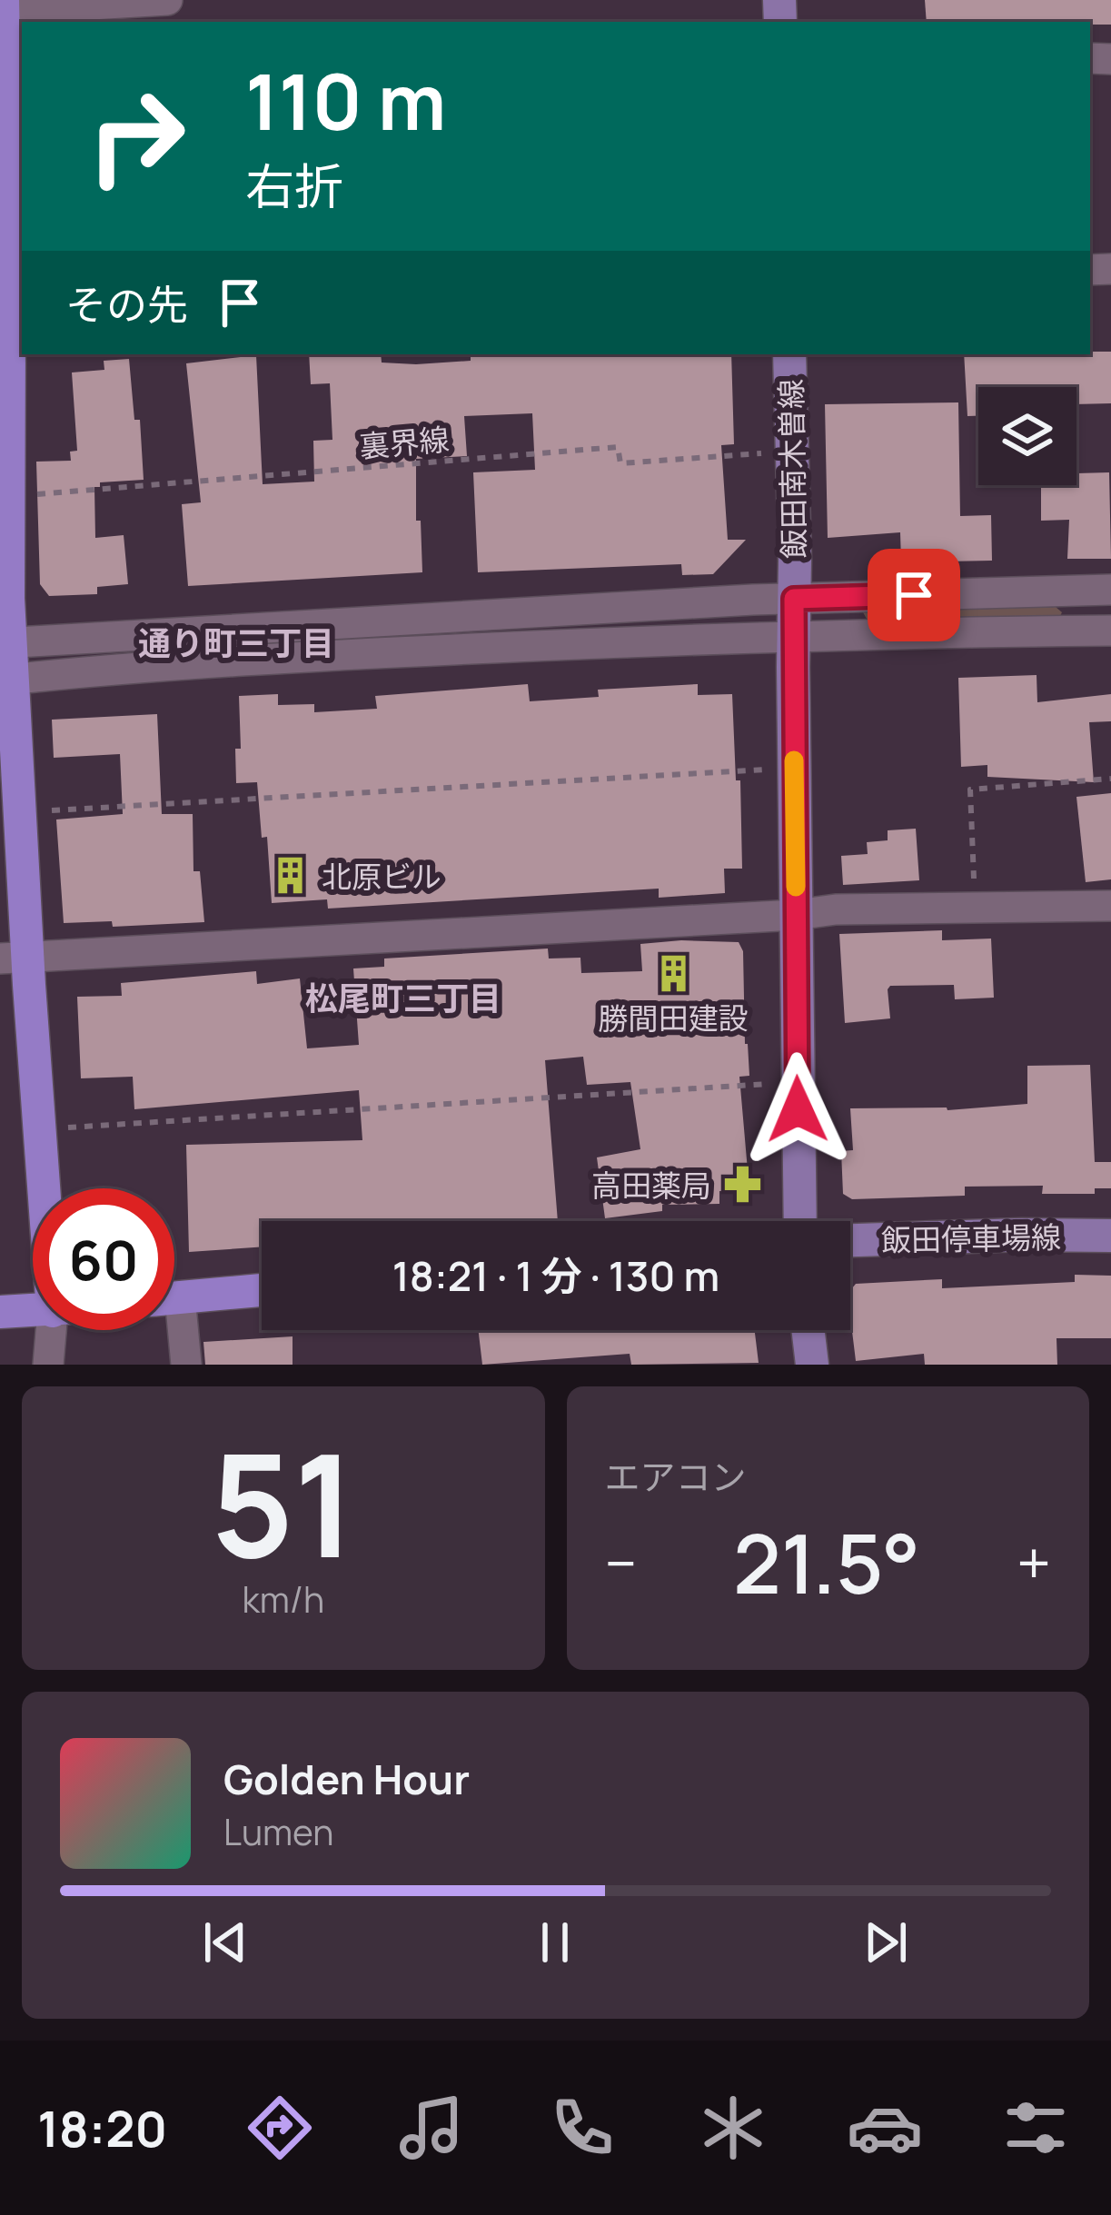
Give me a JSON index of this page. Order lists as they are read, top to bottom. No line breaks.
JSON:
{"streets":{"main road":["飯田南木曽線","飯田停車場線"],"path":["裏界線"]},"districts":["通り町三丁目","松尾町三丁目"],"places":{"building":["北原ビル","勝間田建設"],"pharmacy":["高田薬局"]},"page":{"turn":["110 m","右折"],"then":"その先","limit":"60","trip":"18:21 · 1 分 · 130 m","tile":[["51","km/h"],"エアコン"],"heat":["−","21.5°","+"],"song":["Golden Hour","Lumen"],"tabs":"18:20"}}
